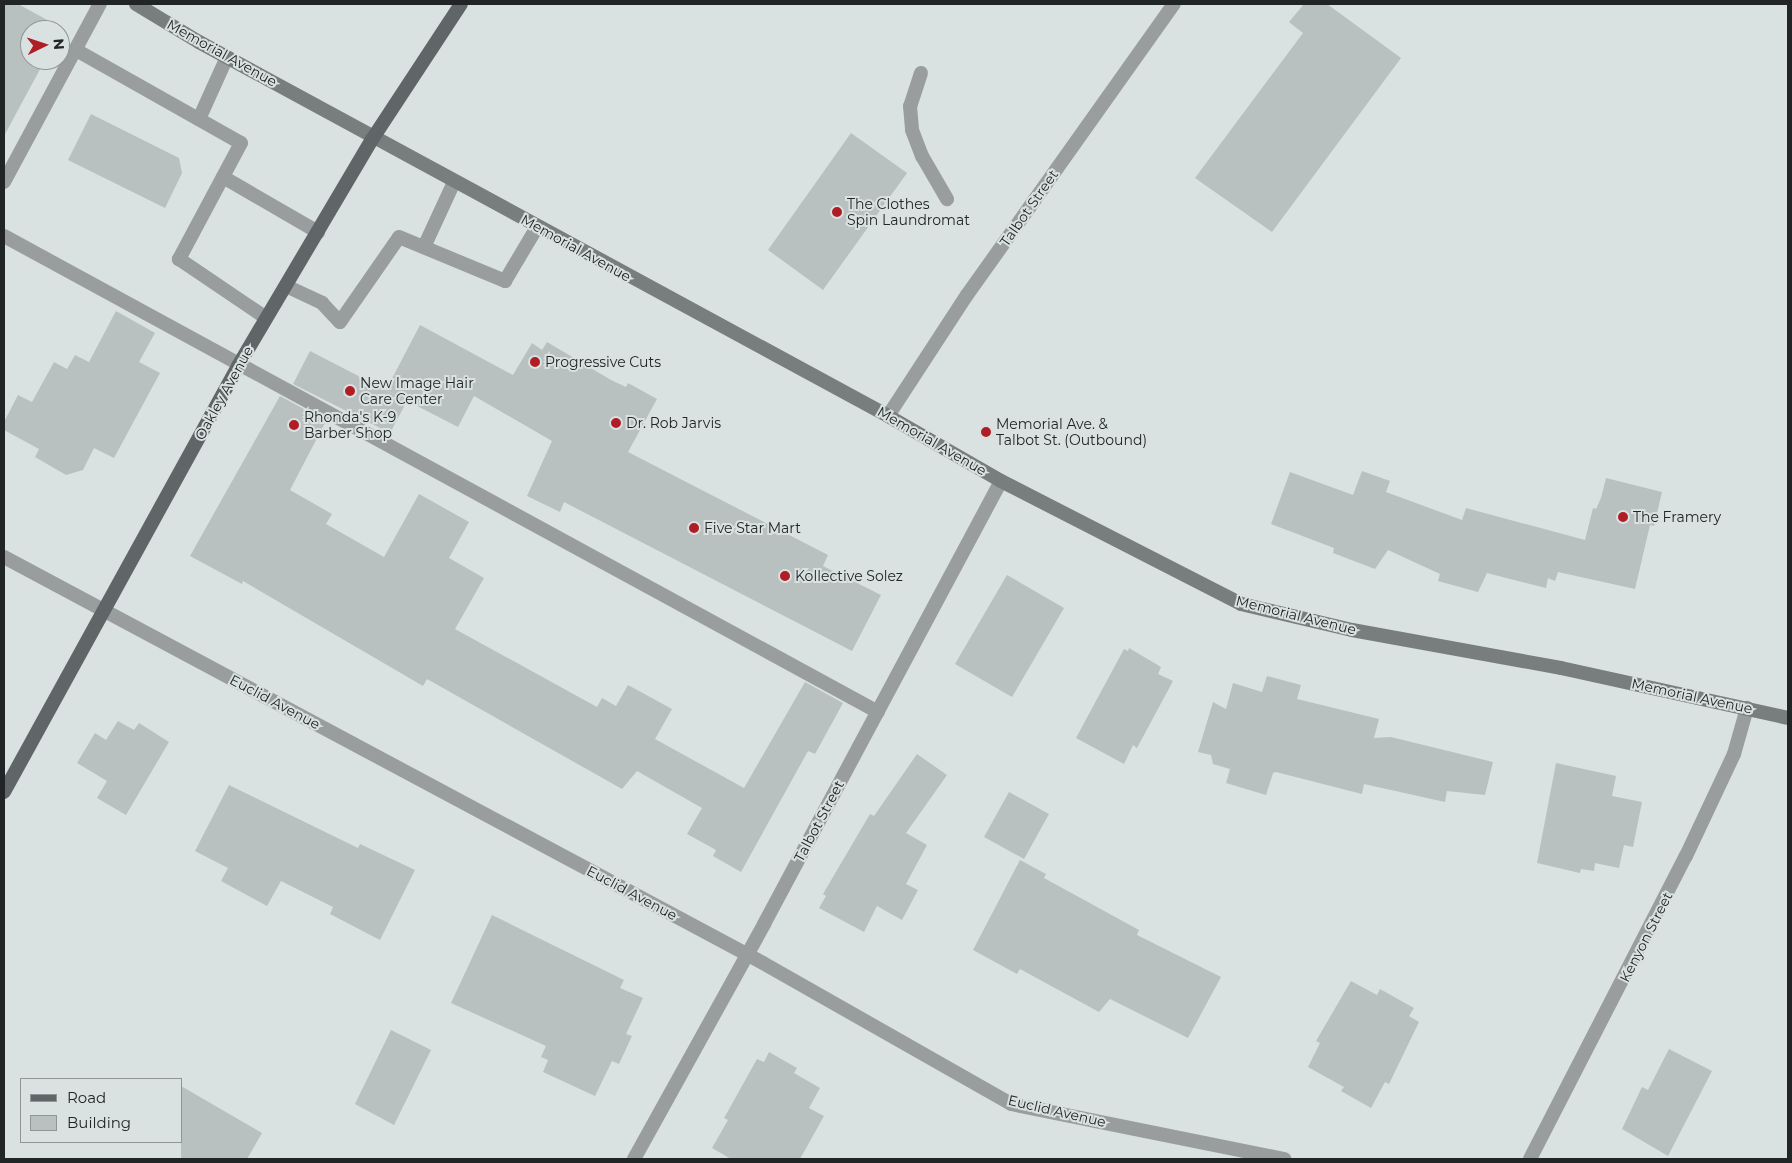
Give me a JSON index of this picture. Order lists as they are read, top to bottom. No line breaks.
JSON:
{"streets":{"main road":["Memorial Avenue","Oakley Avenue"],"street":["Talbot Street","Euclid Avenue","Kenyon Street"]},"crossings":[["Memorial Avenue","Talbot Street"],["Memorial Avenue","Oakley Avenue"],["Memorial Avenue","Kenyon Street"],["Talbot Street","Euclid Avenue"],["Oakley Avenue","Euclid Avenue"]],"places":["The Clothes Spin Laundromat","Progressive Cuts","New Image Hair Care Center","Dr. Rob Jarvis","Rhonda's K-9 Barber Shop","Memorial Ave. & Talbot St. (Outbound)","The Framery","Five Star Mart","Kollective Solez"],"legend":["Road","Building"],"north":"right"}
